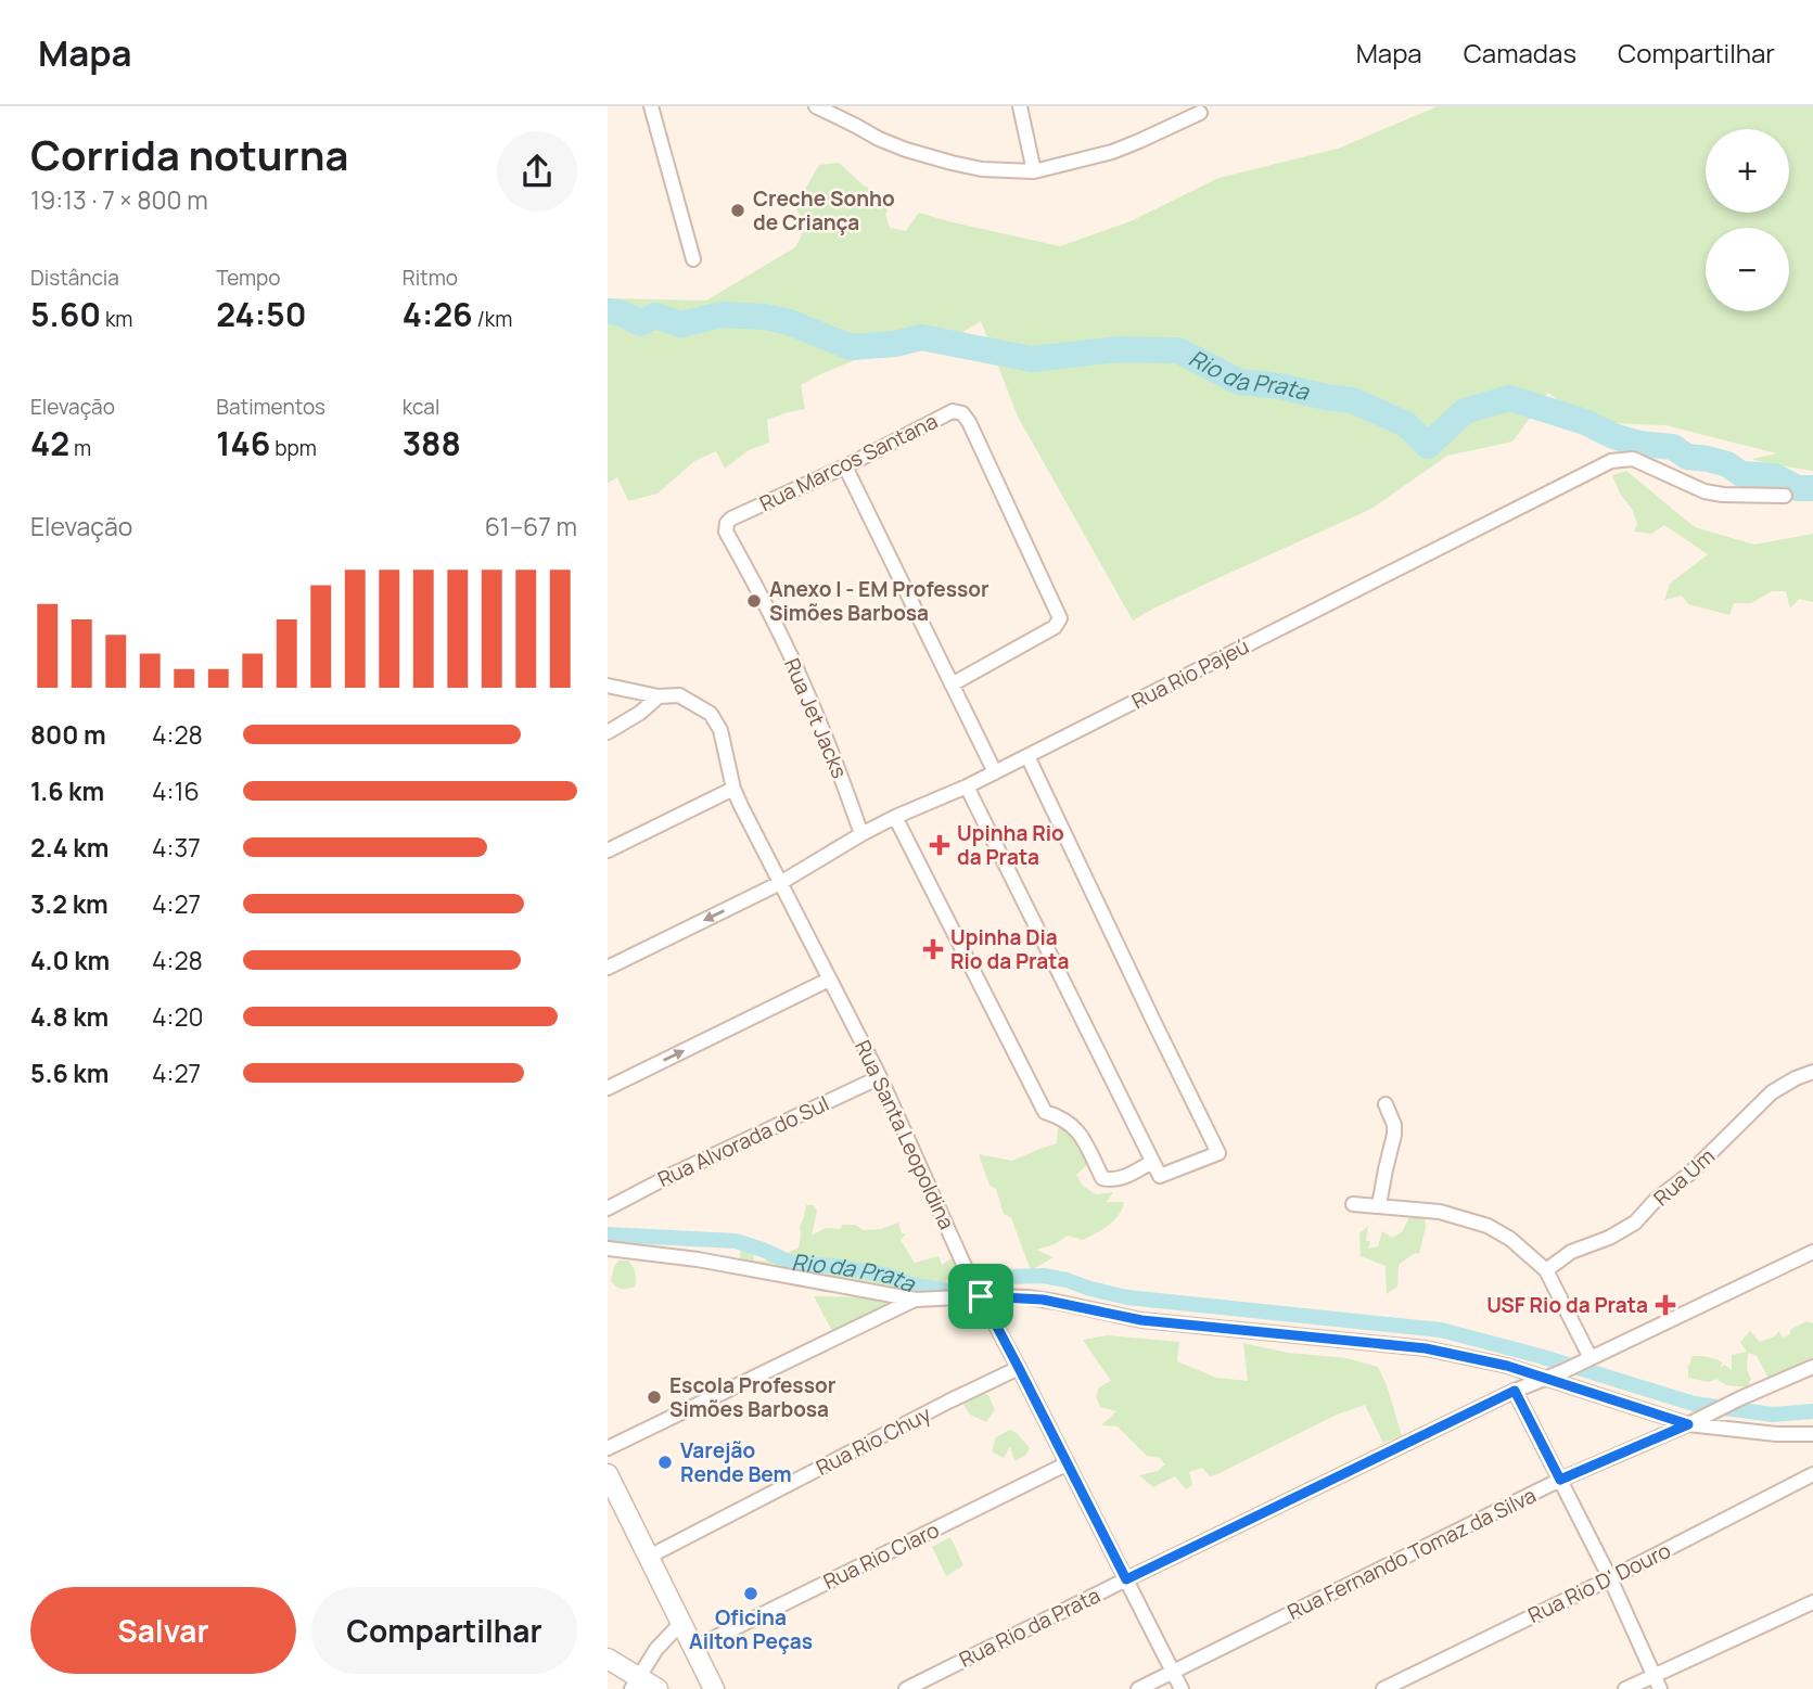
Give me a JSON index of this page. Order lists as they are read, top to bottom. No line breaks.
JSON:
{"streets":{"street":["Rua Marcos Santana","Rua Rio Pajeú","Rua Jet Jacks","Rua Santa Leopoldina","Rua Alvorada do Sul","Rua Um","Rua Rio Chuy","Rua Fernando Tomaz da Silva","Rua Rio Claro","Rua Rio D' Douro","Rua Rio da Prata"]},"crossings":[["Rua Marcos Santana","Rua Jet Jacks"],["Rua Rio Pajeú","Rua Jet Jacks"],["Rua Rio Pajeú","Rua Santa Leopoldina"],["Rua Santa Leopoldina","Rua Alvorada do Sul"],["Rua Santa Leopoldina","Rua Rio Chuy"],["Rua Santa Leopoldina","Rua Fernando Tomaz da Silva"],["Rua Santa Leopoldina","Rua Rio Claro"],["Rua Santa Leopoldina","Rua Rio da Prata"]],"water":["Rio da Prata"],"places":{"other":["Creche Sonho de Criança","Anexo I - EM Professor Simões Barbosa","Escola Professor Simões Barbosa","Varejão Rende Bem","Oficina Ailton Peças"],"health":["Upinha Rio da Prata","Upinha Dia Rio da Prata","USF Rio da Prata"]},"page":{"header":"Mapa","nav":["Mapa","Camadas","Compartilhar"],"heading":["Corrida noturna","19:13 · 7 × 800 m"],"map_buttons":["+","−"],"stats":[["Distância","5.60 km"],["Tempo","24:50"],["Ritmo","4:26 /km"],["Elevação","42 m"],["Batimentos","146 bpm"],["kcal","388"]],"chart":["Elevação","61–67 m"],"list":[{"name":"800 m","note":"4:28"},{"name":"1.6 km","note":"4:16"},{"name":"2.4 km","note":"4:37"},{"name":"3.2 km","note":"4:27"},{"name":"4.0 km","note":"4:28"},{"name":"4.8 km","note":"4:20"},{"name":"5.6 km","note":"4:27"}],"buttons":["Salvar","Compartilhar"]}}
